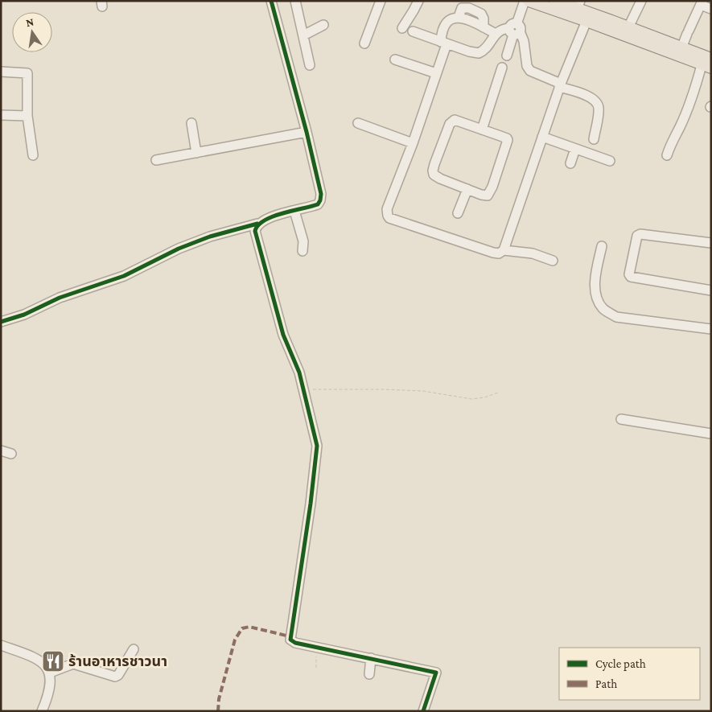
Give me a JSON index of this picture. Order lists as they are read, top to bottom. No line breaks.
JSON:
{"places":{"restaurant":["ร้านอาหารชาวนา"]},"legend":["Cycle path","Path"],"north":"top"}
